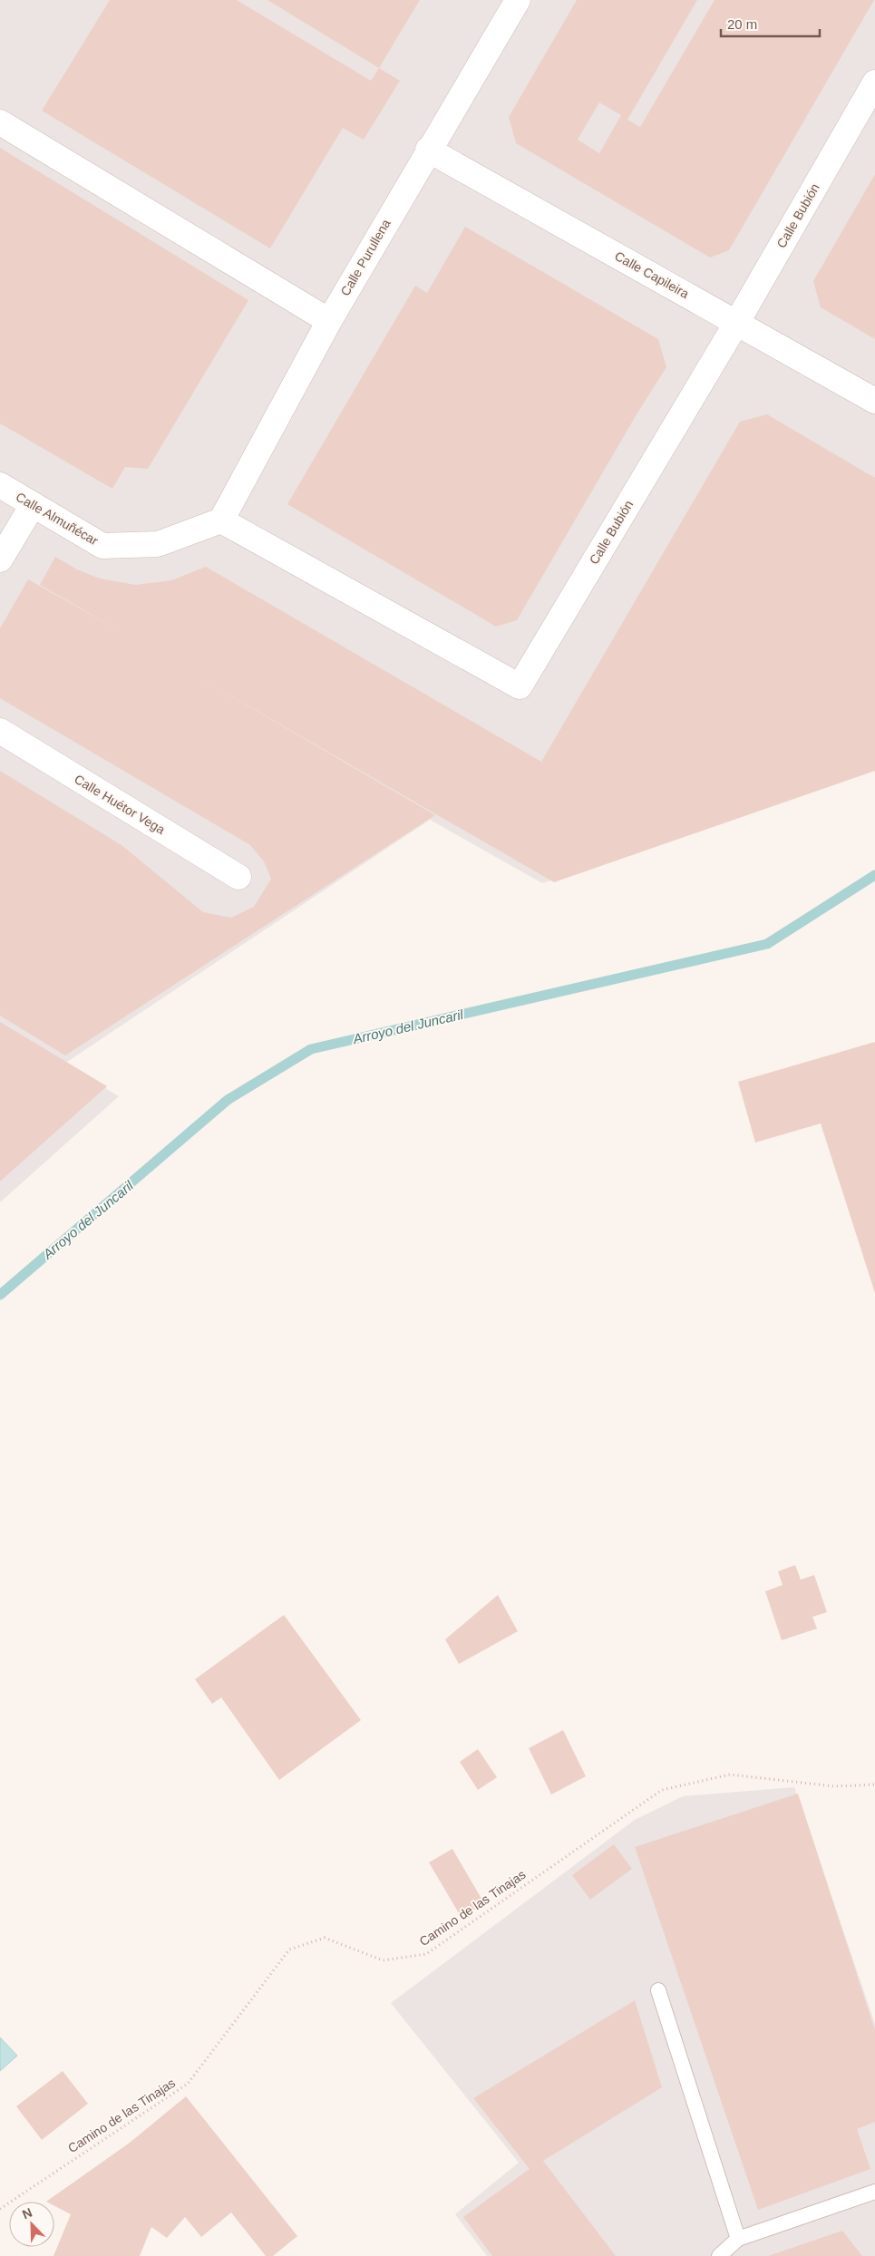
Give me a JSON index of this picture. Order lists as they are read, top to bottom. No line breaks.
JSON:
{"streets":{"street":["Calle Bubión","Calle Purullena","Calle Capileira","Calle Almuñécar","Calle Huétor Vega"],"path":["Camino de las Tinajas"]},"crossings":[["Calle Bubión","Calle Purullena"],["Calle Bubión","Calle Capileira"],["Calle Bubión","Calle Almuñécar"],["Calle Purullena","Calle Capileira"],["Calle Purullena","Calle Almuñécar"]],"water":["Arroyo del Juncaril"],"scale_bar":"20 m","north":"top left"}
